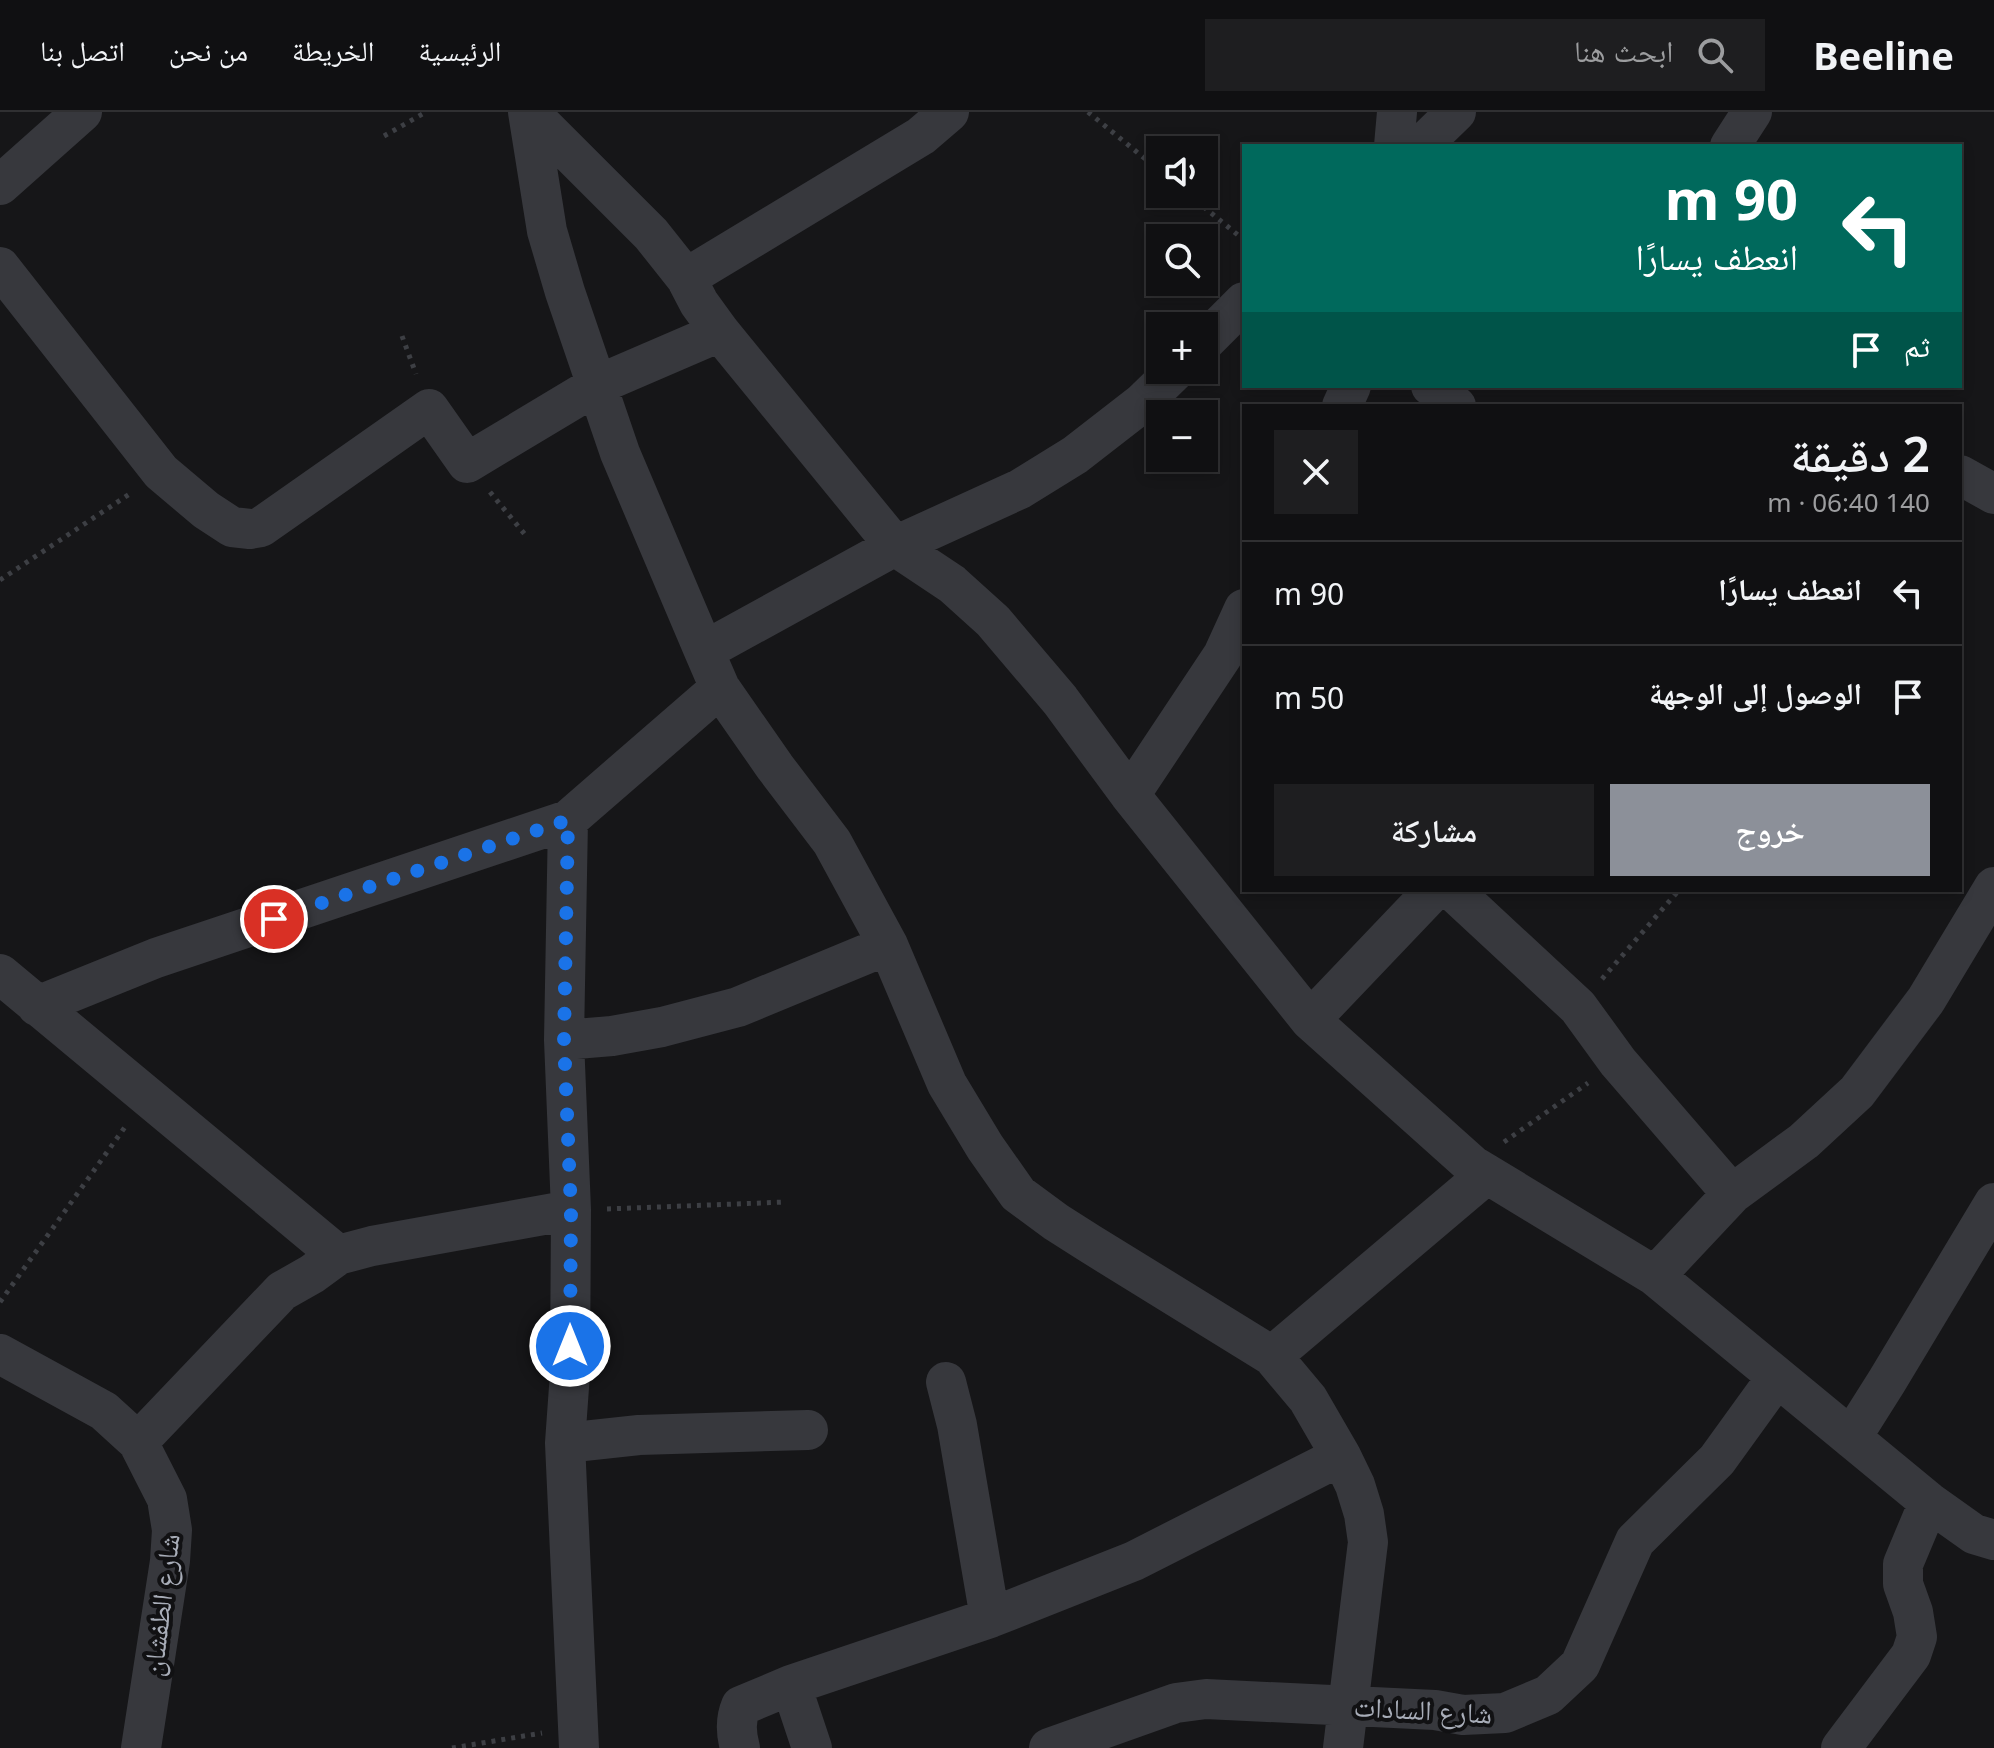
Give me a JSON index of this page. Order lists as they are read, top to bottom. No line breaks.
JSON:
{"streets":{"street":["شارع الطفشان","شارع السادات"]},"page":{"header":"Beeline","search":"ابحث هنا","nav":["الرئيسية","الخريطة","من نحن","اتصل بنا"],"map_buttons":["+","−"],"turn":["90 m","انعطف يسارًا"],"then":"ثم","heading":["2 دقيقة","140 m · 06:40"],"list":[{"name":"انعطف يسارًا","value":"90 m"},{"name":"الوصول إلى الوجهة","value":"50 m"}],"buttons":["خروج","مشاركة"]}}
